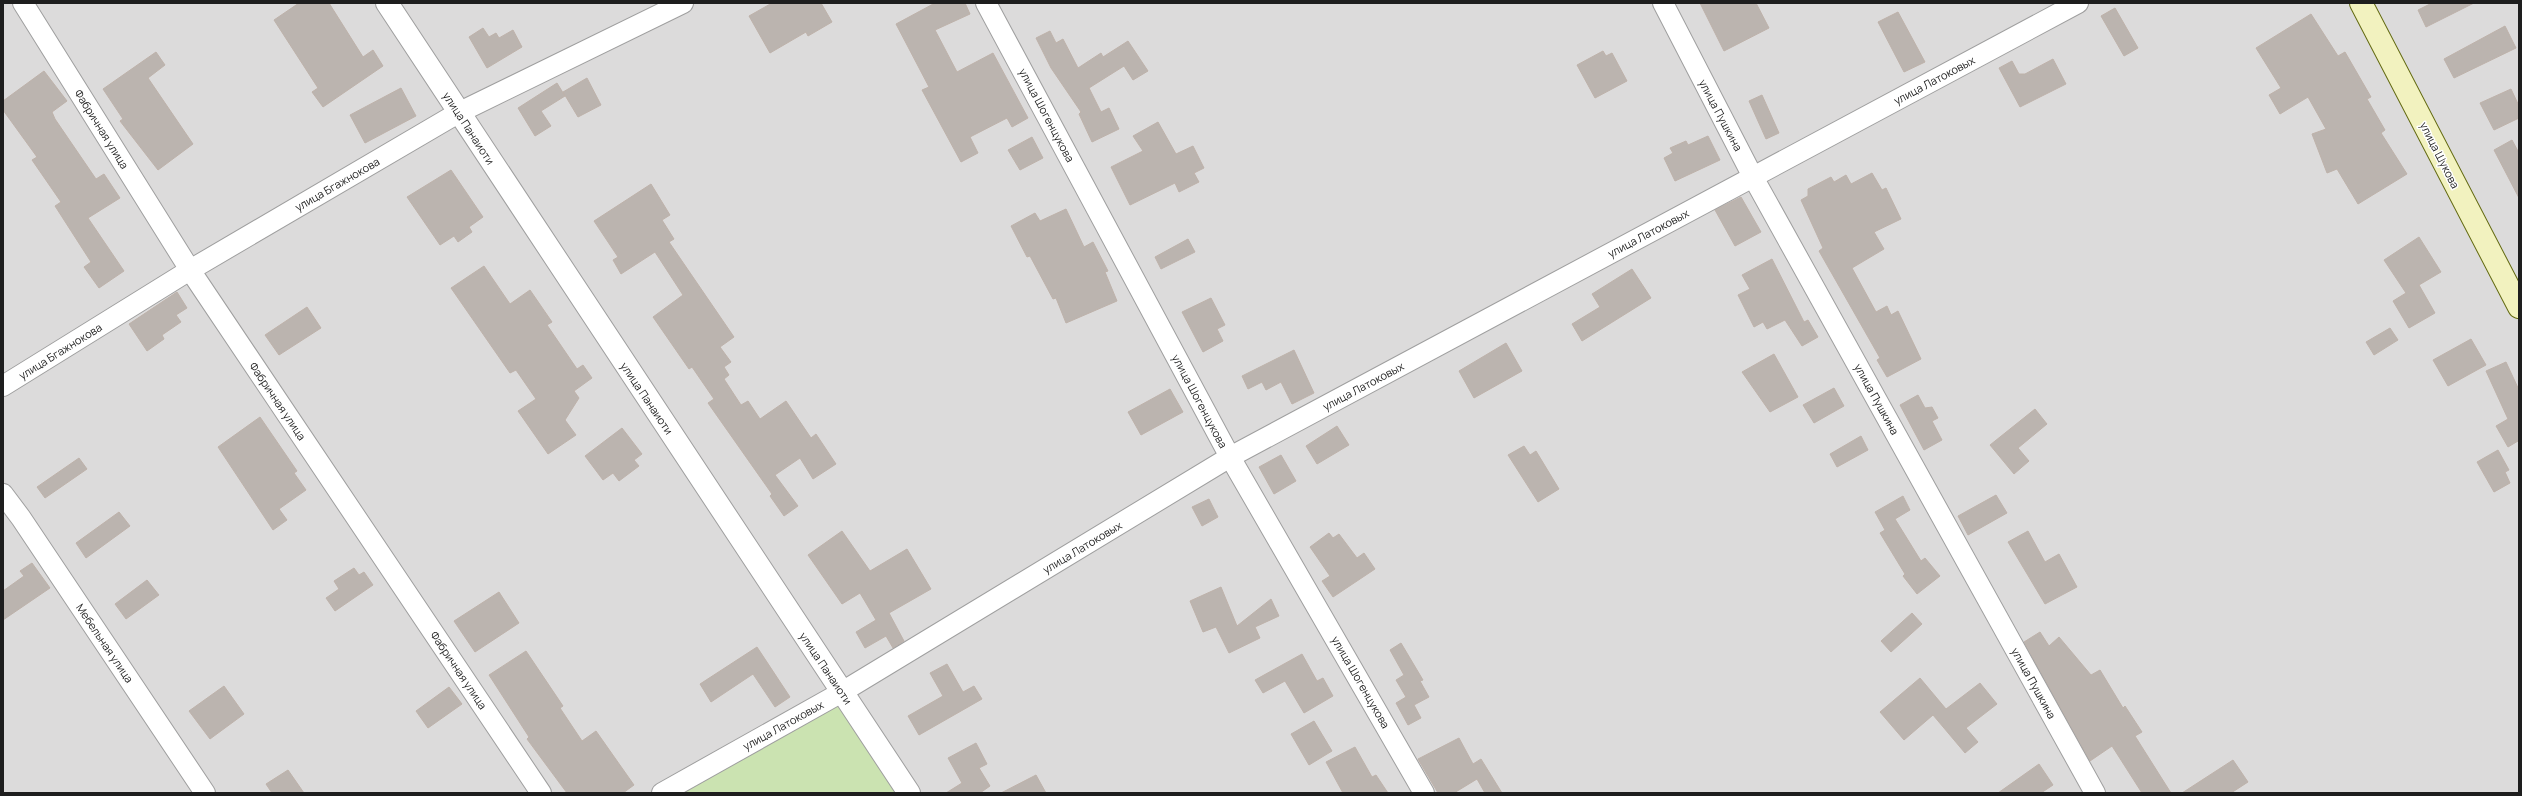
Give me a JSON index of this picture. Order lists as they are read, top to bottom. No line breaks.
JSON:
{"streets":{"main road":["улица Шукова"],"street":["улица Латоковых","улица Шогенцукова","улица Пушкина","улица Панаиоти","Фабричная улица","улица Бгажнокова","Мебельная улица"]},"crossings":[["улица Латоковых","улица Шогенцукова"],["улица Латоковых","улица Пушкина"],["улица Латоковых","улица Панаиоти"],["улица Панаиоти","улица Бгажнокова"],["Фабричная улица","улица Бгажнокова"]]}
